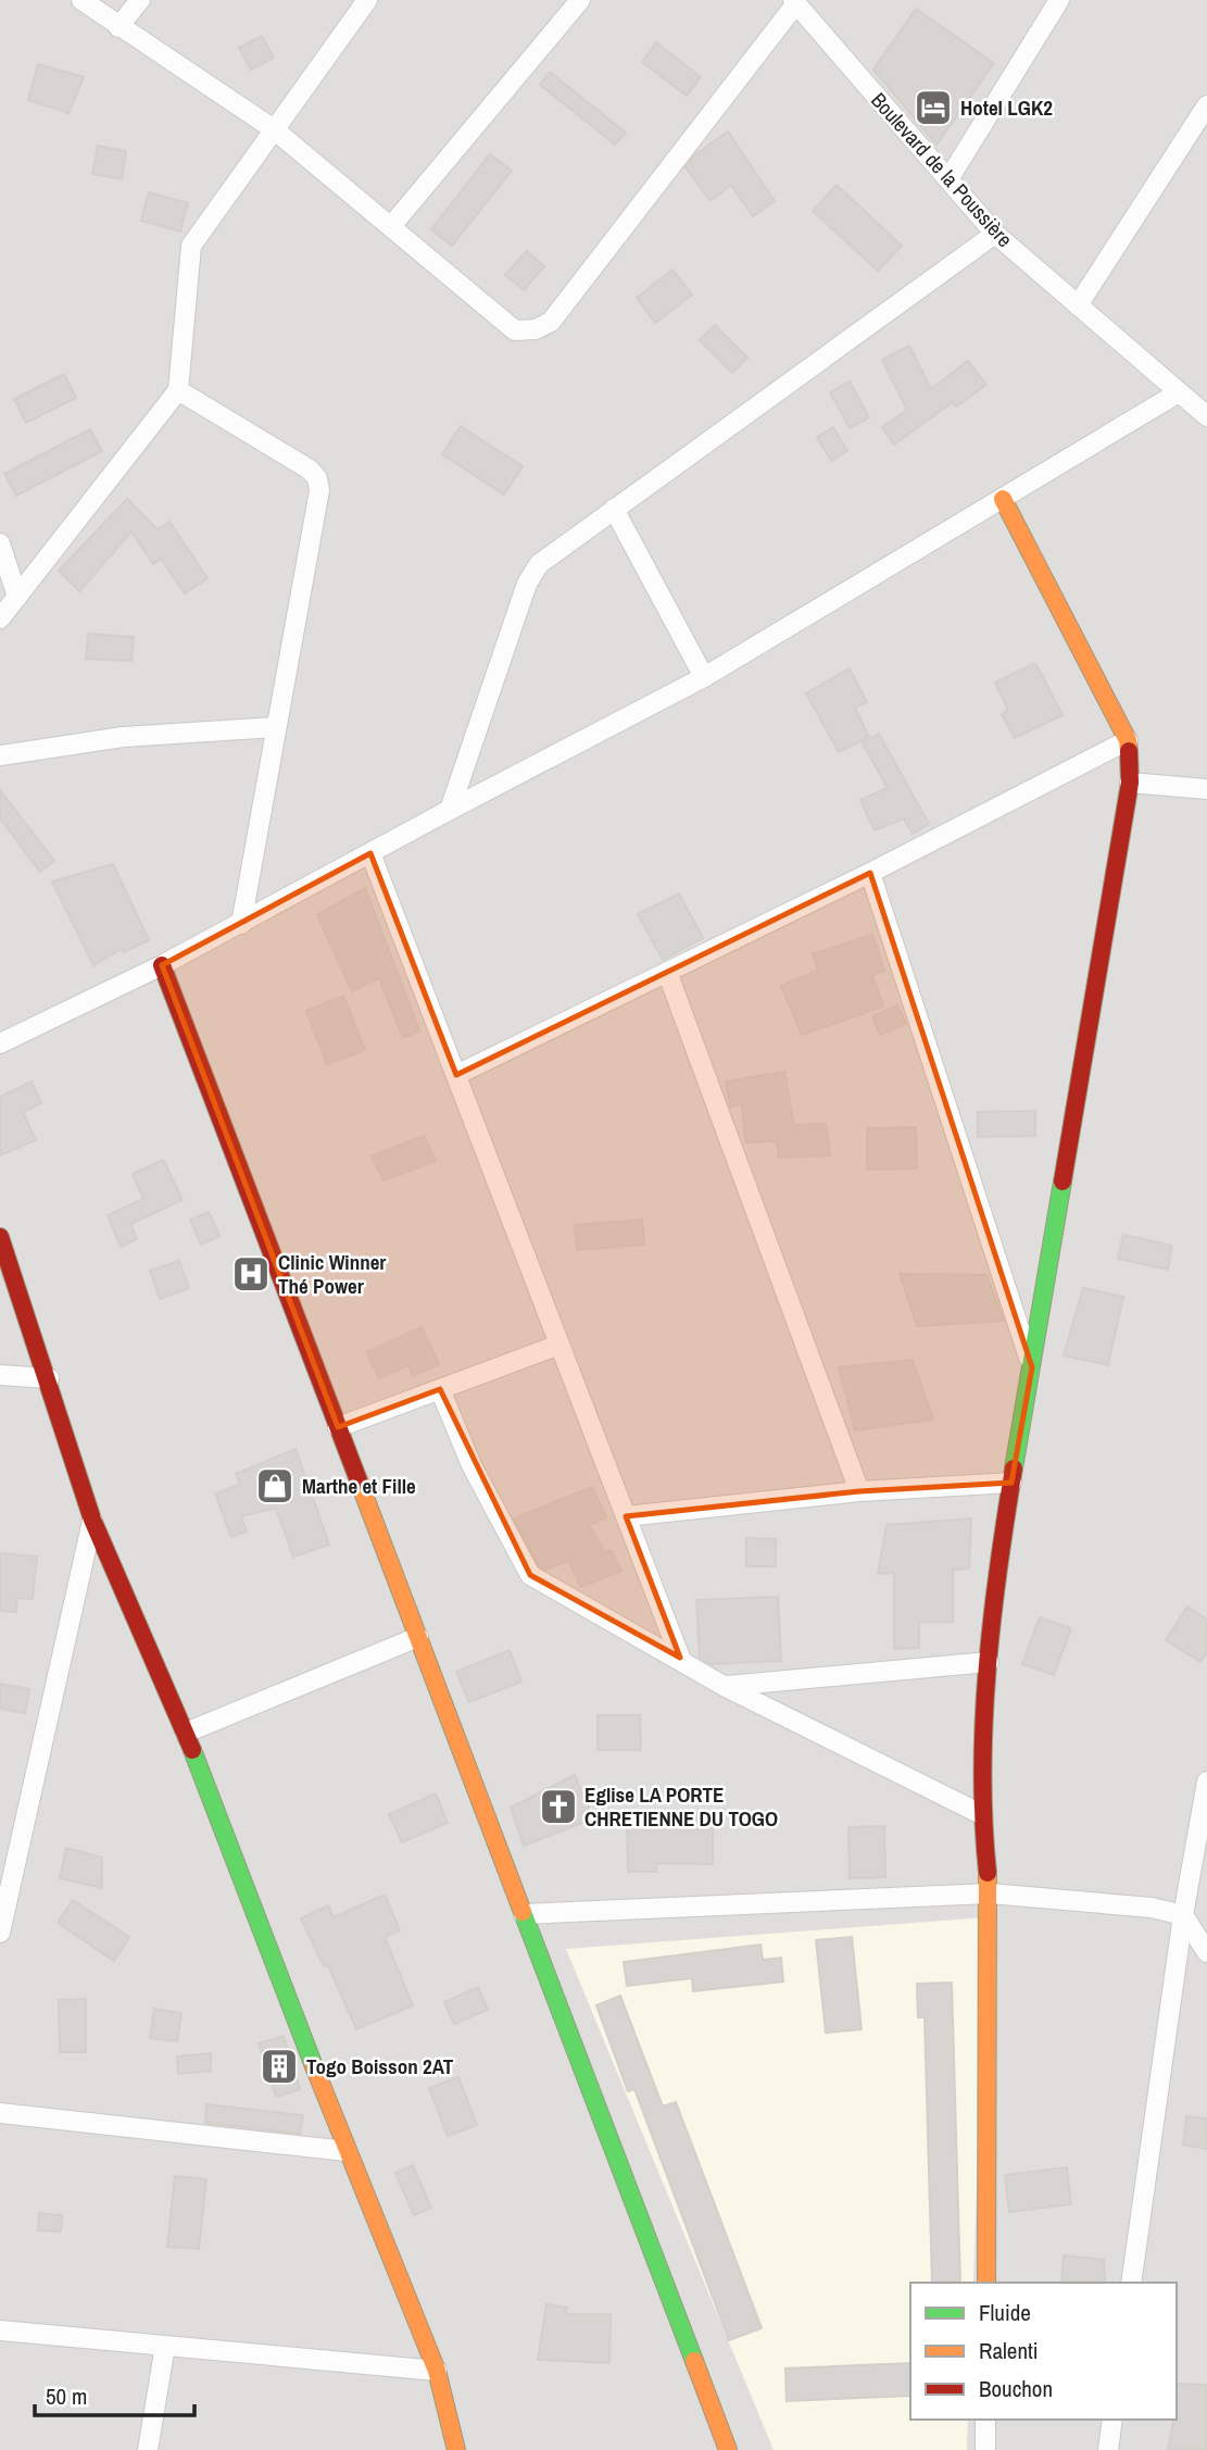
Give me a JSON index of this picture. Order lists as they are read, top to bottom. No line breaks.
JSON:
{"streets":{"street":["Boulevard de la Poussière"]},"places":{"hotel":["Hotel LGK2"],"hospital":["Clinic Winner Thé Power"],"shop":["Marthe et Fille"],"church":["Eglise LA PORTE CHRETIENNE DU TOGO"],"building":["Togo Boisson 2AT"]},"legend":["Fluide","Ralenti","Bouchon"],"scale_bar":"50 m"}
